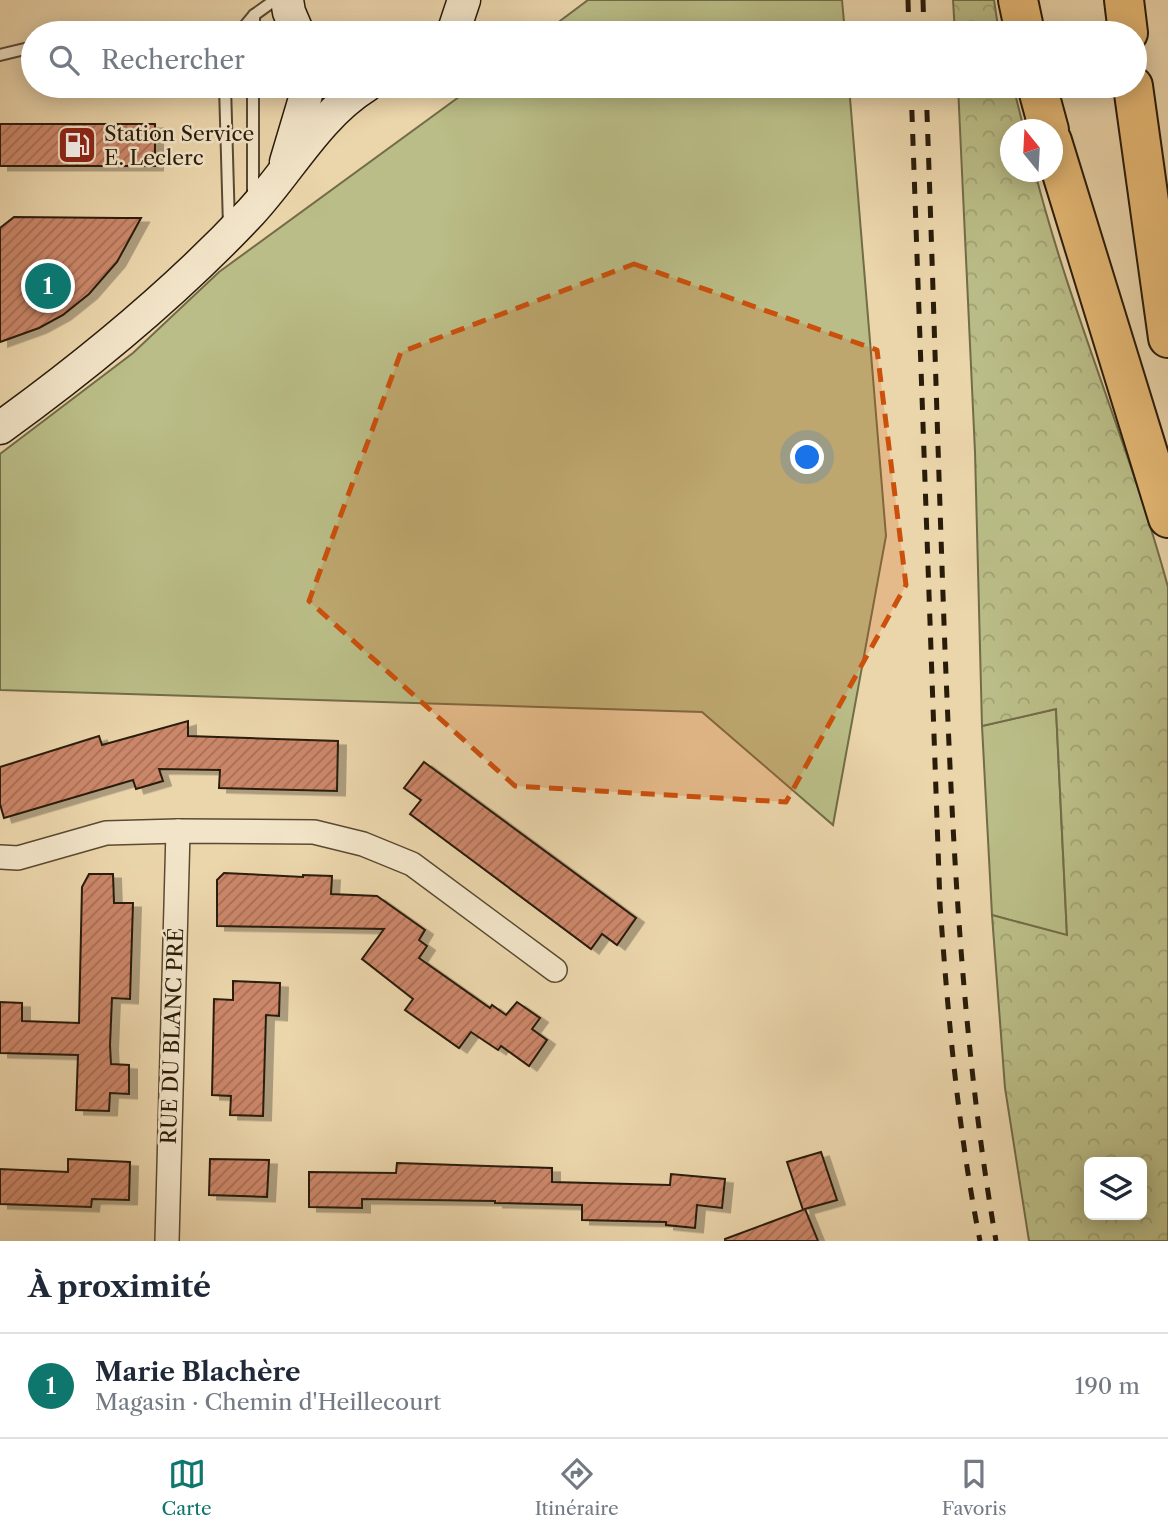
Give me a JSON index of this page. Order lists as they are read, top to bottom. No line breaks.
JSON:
{"streets":{"street":["RUE DU BLANC PRÉ"]},"places":{"fuel station":["Station Service E. Leclerc"]},"north":"top","page":{"search":"Rechercher","pins":"1","heading":"À proximité","list":[{"mark":"1","name":"Marie Blachère","note":"Magasin · Chemin d'Heillecourt","value":"190 m"}],"nav":["Carte","Itinéraire","Favoris"]}}
